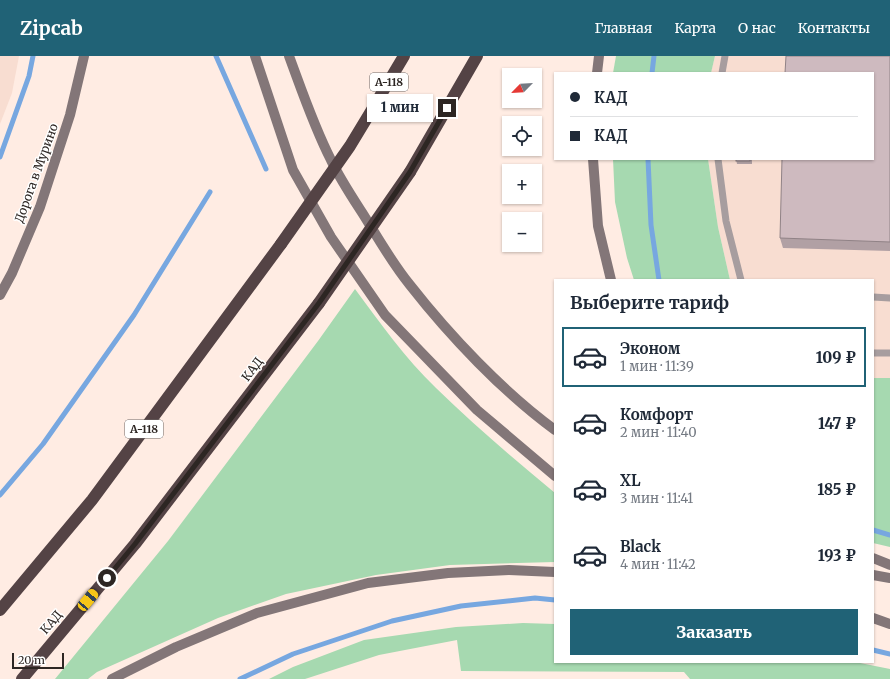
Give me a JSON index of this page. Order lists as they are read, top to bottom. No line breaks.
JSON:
{"streets":{"highway":["А-118","КАД"],"main road":["Дорога в Мурино"]},"scale_bar":"20 m","north":"bottom left","page":{"header":"Zipcab","nav":["Главная","Карта","О нас","Контакты"],"map_buttons":["+","−"],"banner":["КАД","КАД"],"bubble":"1 мин","heading":"Выберите тариф","list":[{"name":"Эконом","note":"1 мин · 11:39","value":"109 ₽"},{"name":"Комфорт","note":"2 мин · 11:40","value":"147 ₽"},{"name":"XL","note":"3 мин · 11:41","value":"185 ₽"},{"name":"Black","note":"4 мин · 11:42","value":"193 ₽"}],"buttons":"Заказать","scale":"20 m"}}
